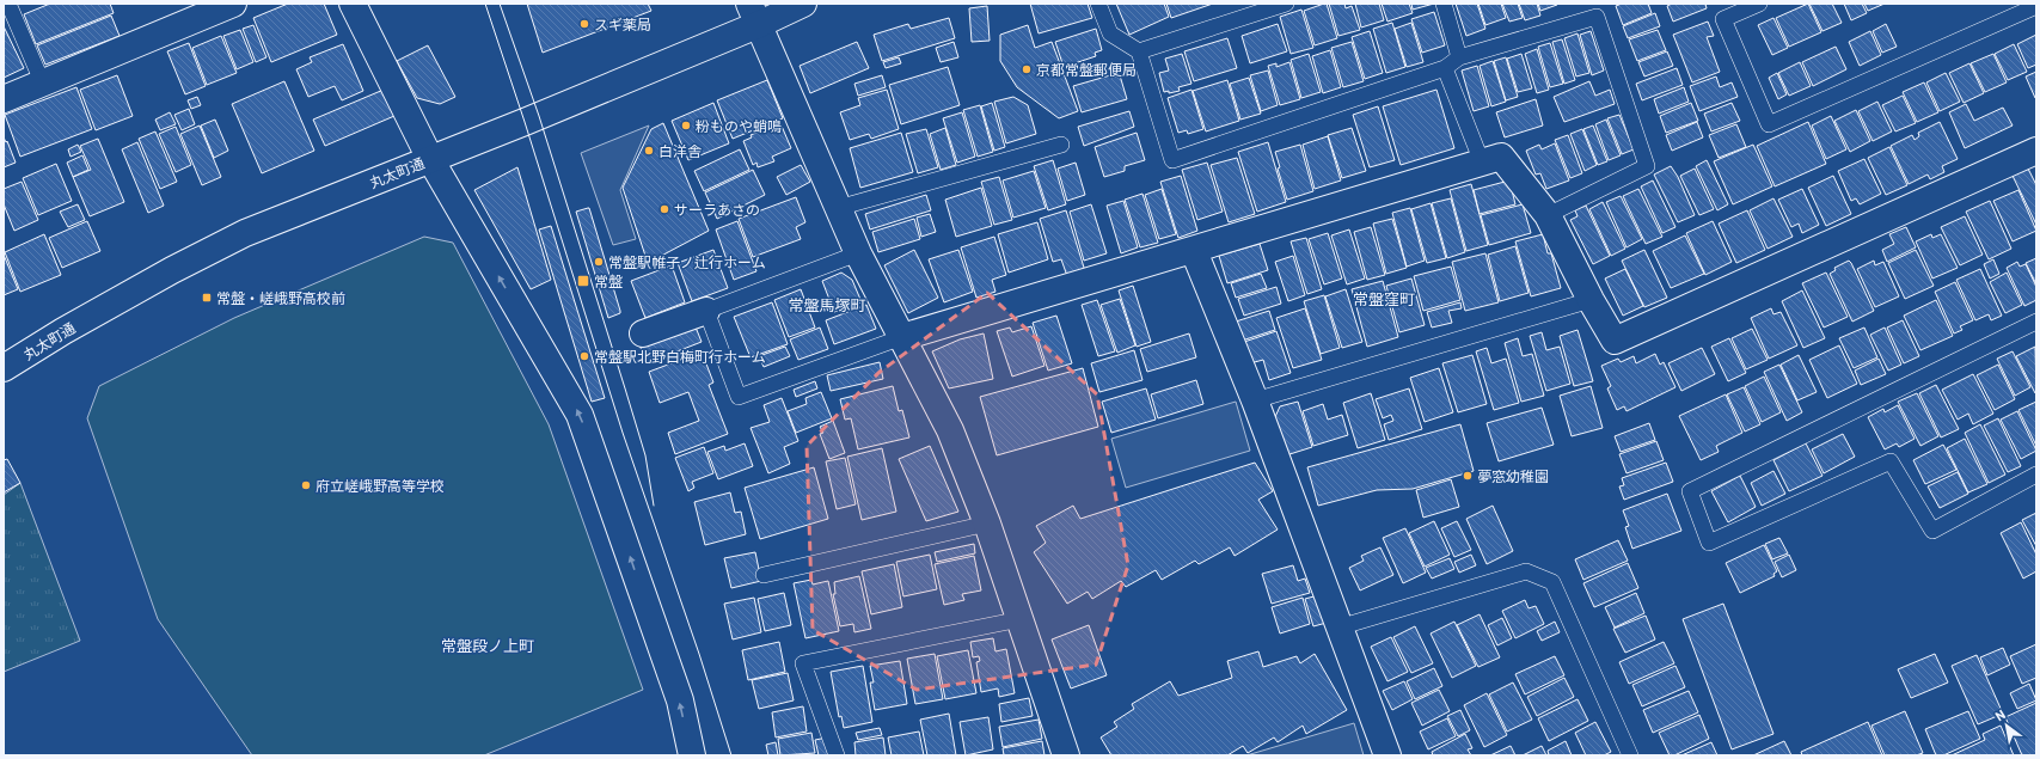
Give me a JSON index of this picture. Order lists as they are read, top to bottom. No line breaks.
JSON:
{"streets":{"street":["丸太町通"]},"districts":["常盤窪町","常盤馬塚町","常盤段ノ上町"],"places":{"other":["スギ薬局","京都常盤郵便局","粉ものや蛸鳴","白洋舎","サーラあさの","常盤駅帷子ノ辻行ホーム","常盤駅北野白梅町行ホーム","夢窓幼稚園","府立嵯峨野高等学校"],"transit":["常盤","常盤・嵯峨野高校前"]},"north":"top left"}
